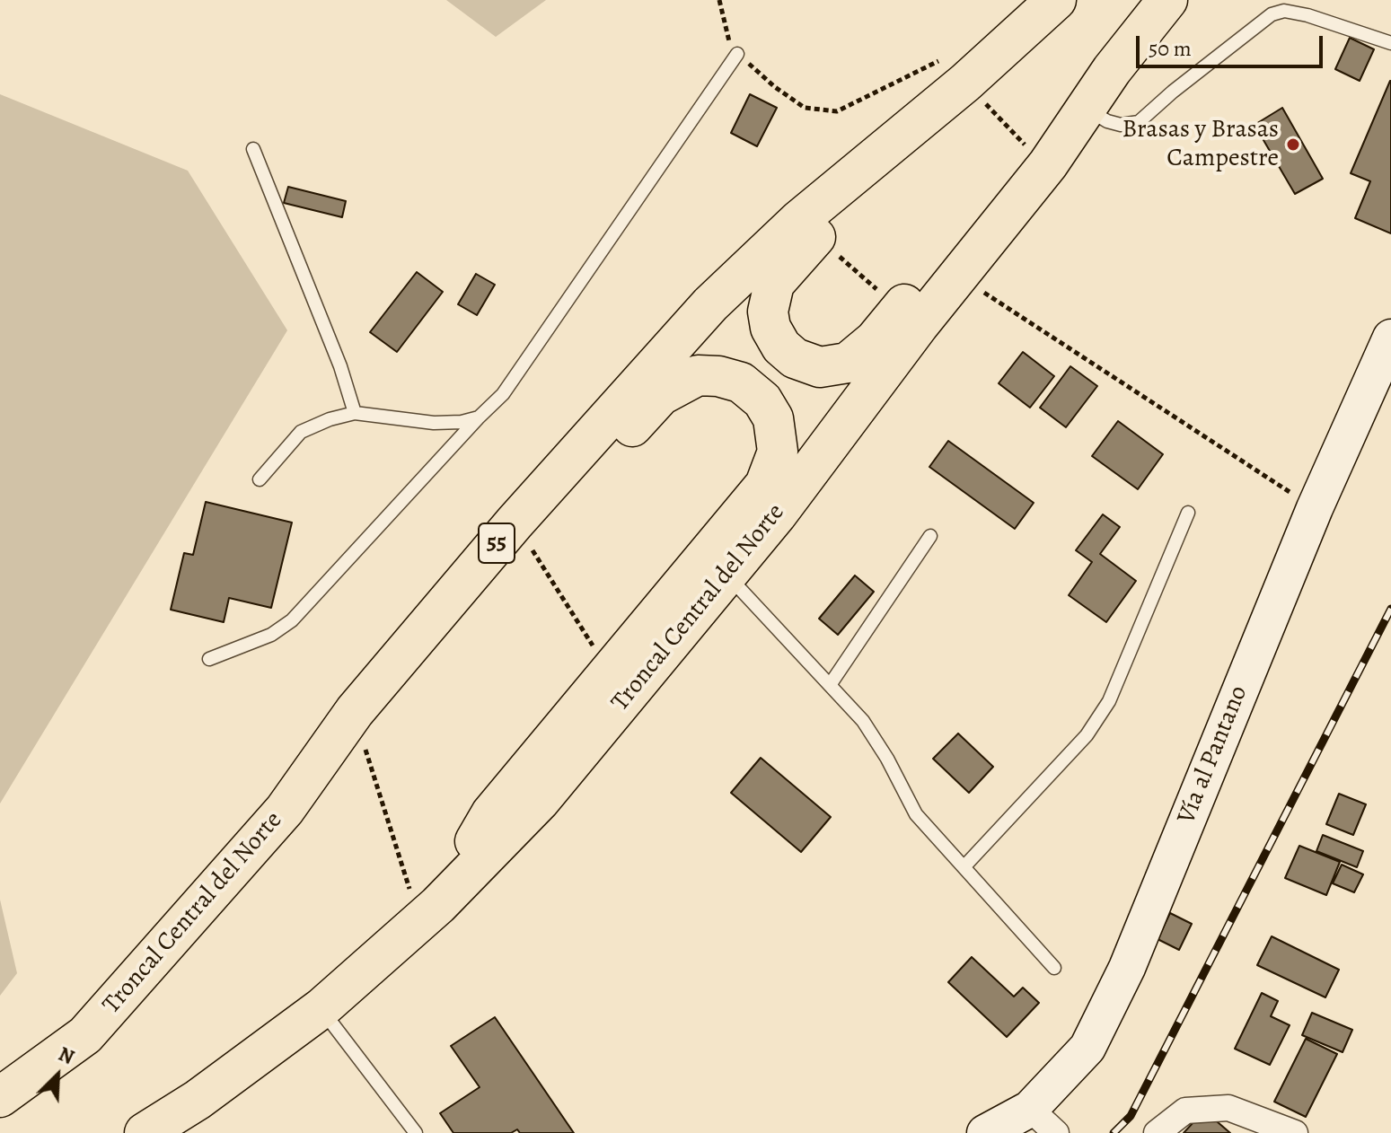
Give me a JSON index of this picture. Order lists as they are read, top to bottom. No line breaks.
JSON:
{"streets":{"highway":["55","Troncal Central del Norte"],"main road":["Vía al Pantano"]},"places":["Brasas y Brasas Campestre"],"scale_bar":"50 m","north":"top right"}
